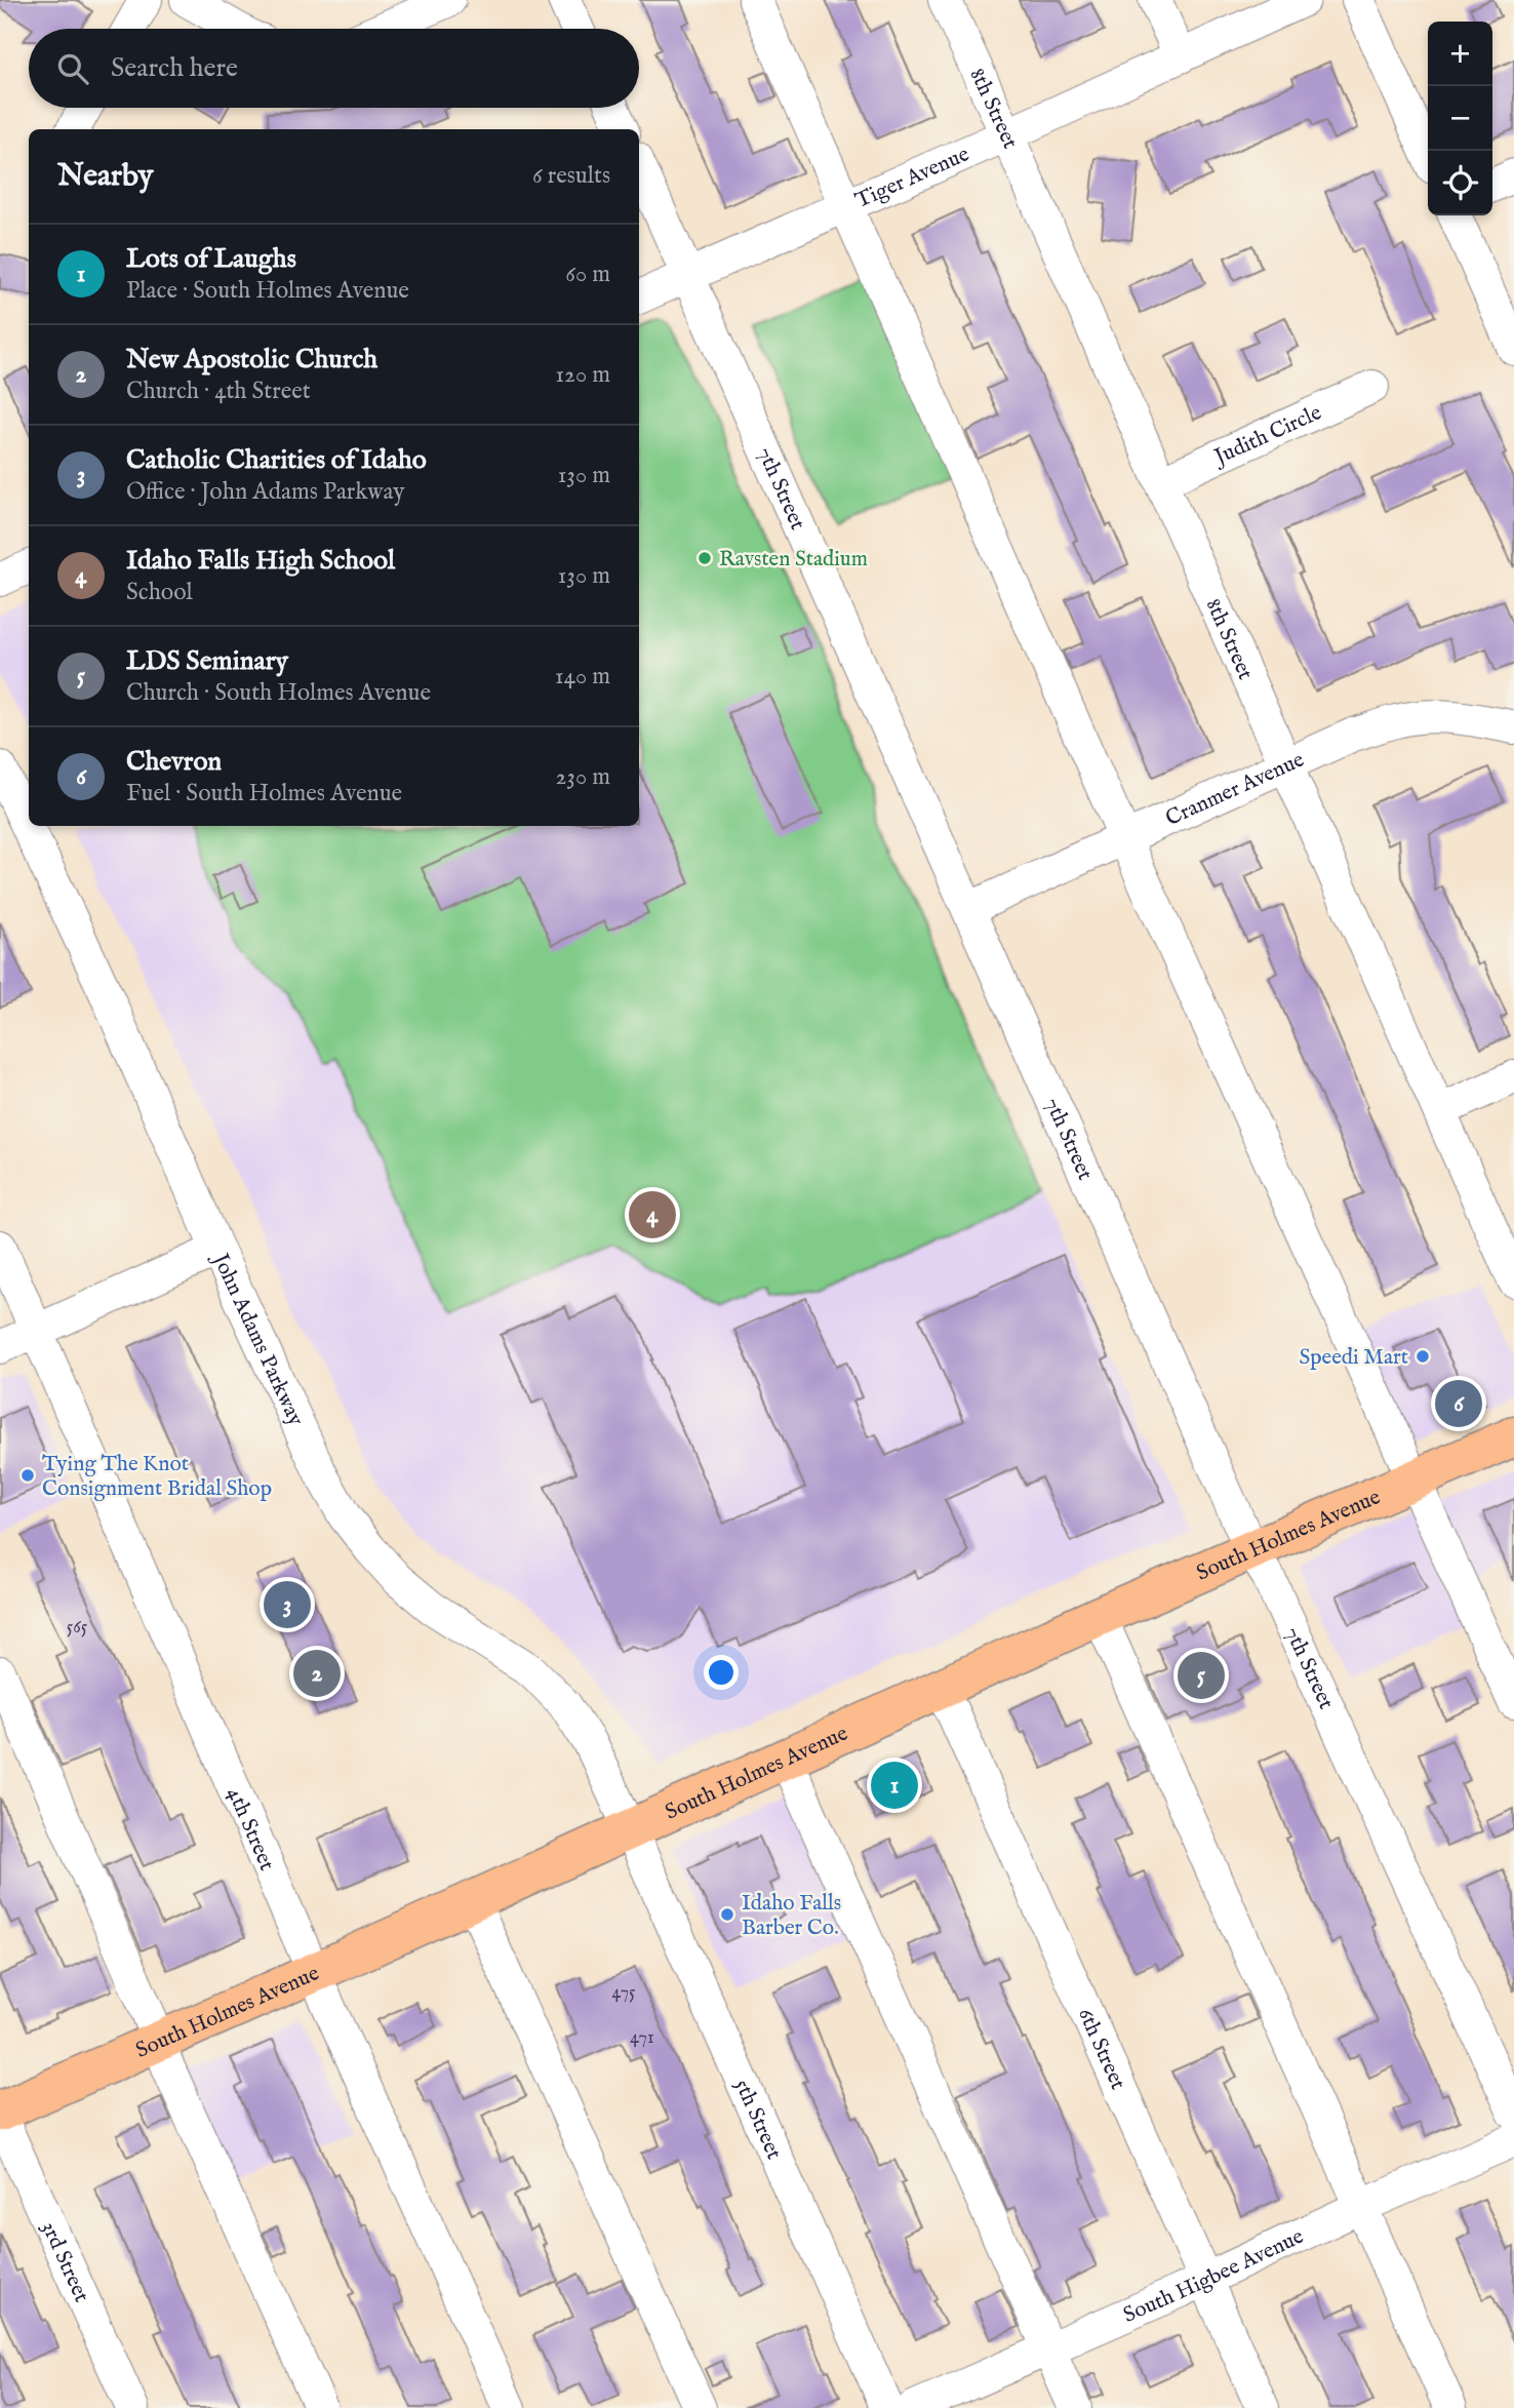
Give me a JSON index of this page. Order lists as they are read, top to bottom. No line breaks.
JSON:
{"streets":{"main road":["South Holmes Avenue"],"street":["8th Street","Tiger Avenue","Judith Circle","7th Street","Cranmer Avenue","John Adams Parkway","4th Street","6th Street","5th Street","3rd Street","South Higbee Avenue"]},"crossings":[["8th Street","Tiger Avenue"],["8th Street","Judith Circle"],["8th Street","Cranmer Avenue"],["Tiger Avenue","7th Street"],["7th Street","Cranmer Avenue"],["7th Street","South Holmes Avenue"],["John Adams Parkway","South Holmes Avenue"],["John Adams Parkway","5th Street"],["South Holmes Avenue","4th Street"],["South Holmes Avenue","6th Street"],["South Holmes Avenue","5th Street"],["South Holmes Avenue","3rd Street"],["6th Street","South Higbee Avenue"]],"places":["Ravsten Stadium","Speedi Mart","Tying The Knot Consignment Bridal Shop","Idaho Falls Barber Co."],"house_numbers":["565","475","471"],"page":{"map_buttons":["+","−"],"search":"Search here","heading":["Nearby","6 results"],"list":[{"mark":"1","name":"Lots of Laughs","note":"Place · South Holmes Avenue","value":"60 m"},{"mark":"2","name":"New Apostolic Church","note":"Church · 4th Street","value":"120 m"},{"mark":"3","name":"Catholic Charities of Idaho","note":"Office · John Adams Parkway","value":"130 m"},{"mark":"4","name":"Idaho Falls High School","note":"School","value":"130 m"},{"mark":"5","name":"LDS Seminary","note":"Church · South Holmes Avenue","value":"140 m"},{"mark":"6","name":"Chevron","note":"Fuel · South Holmes Avenue","value":"230 m"}],"pins":["4","6","3","2","5","1"]}}
